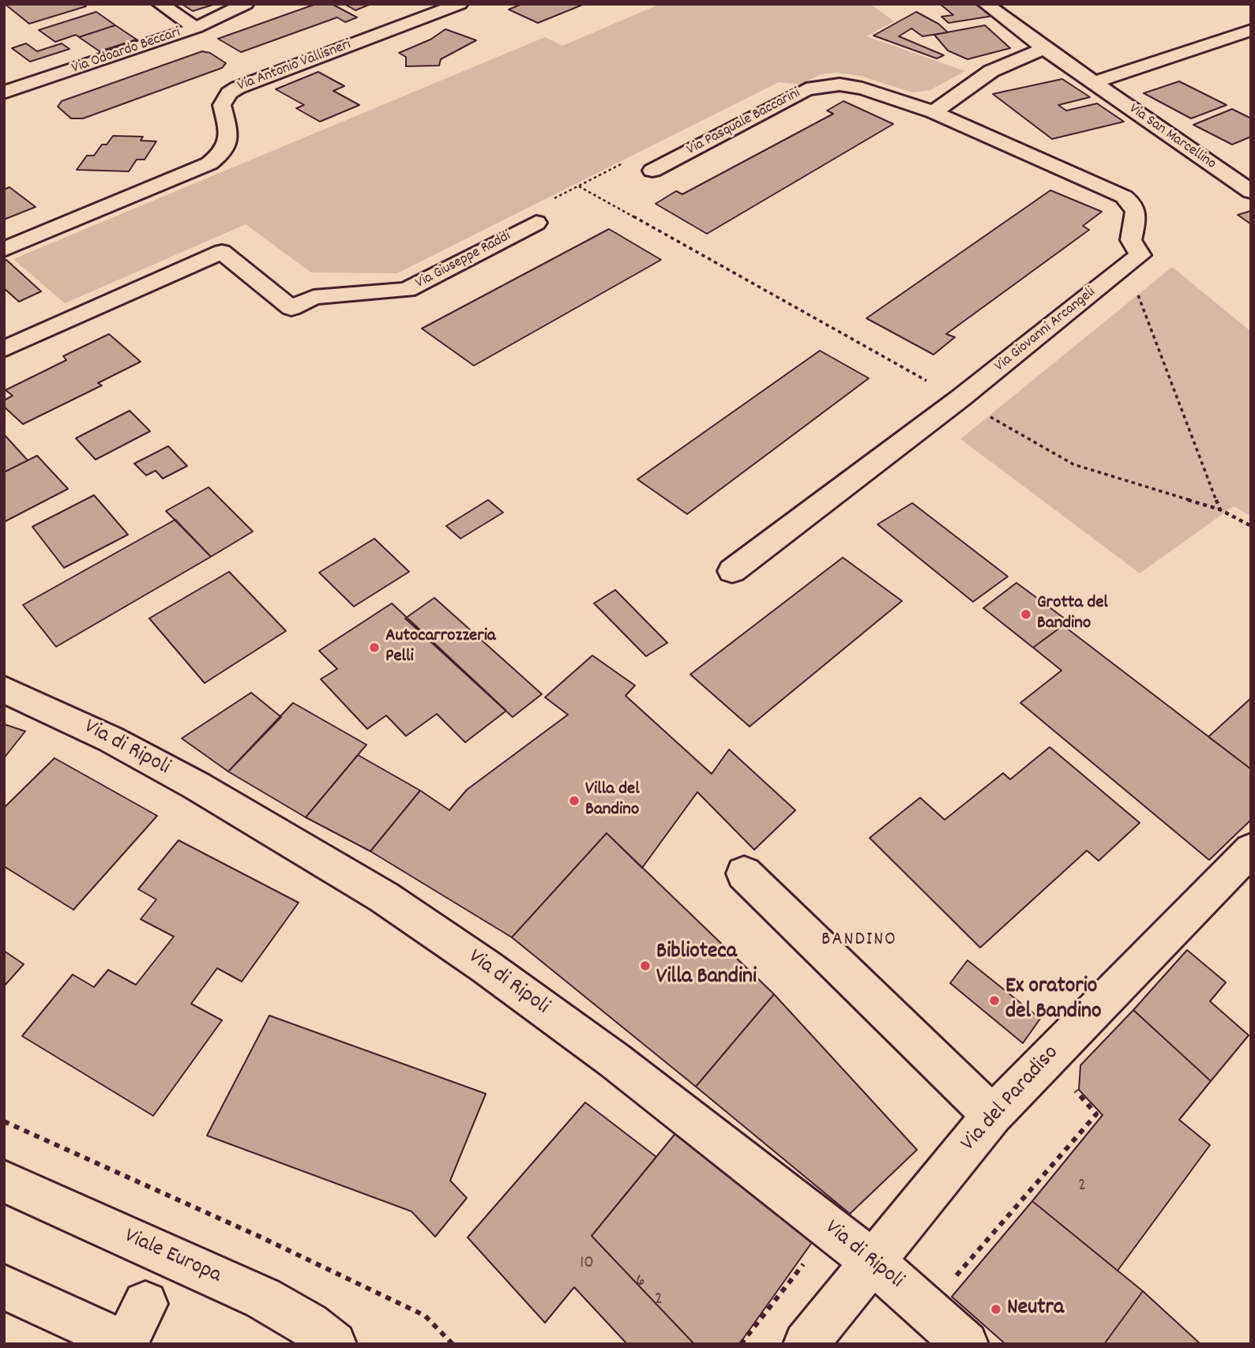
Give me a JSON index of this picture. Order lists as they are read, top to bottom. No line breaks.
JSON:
{"streets":{"street":["Via Odoardo Beccari","Via Antonio Vallisneri","Via Pasquale Baccarini","Via San Marcellino","Via Giuseppe Raddi","Via Giovanni Arcangeli","Via di Ripoli","Via del Paradiso","Viale Europa"]},"crossings":[["Via Pasquale Baccarini","Via Giovanni Arcangeli"],["Via di Ripoli","Via del Paradiso"]],"districts":["BANDINO"],"places":["Grotta del Bandino","Autocarrozzeria Pelli","Villa del Bandino","Biblioteca Villa Bandini","Ex oratorio del Bandino","Neutra"],"house_numbers":["2","10","6","2"]}
